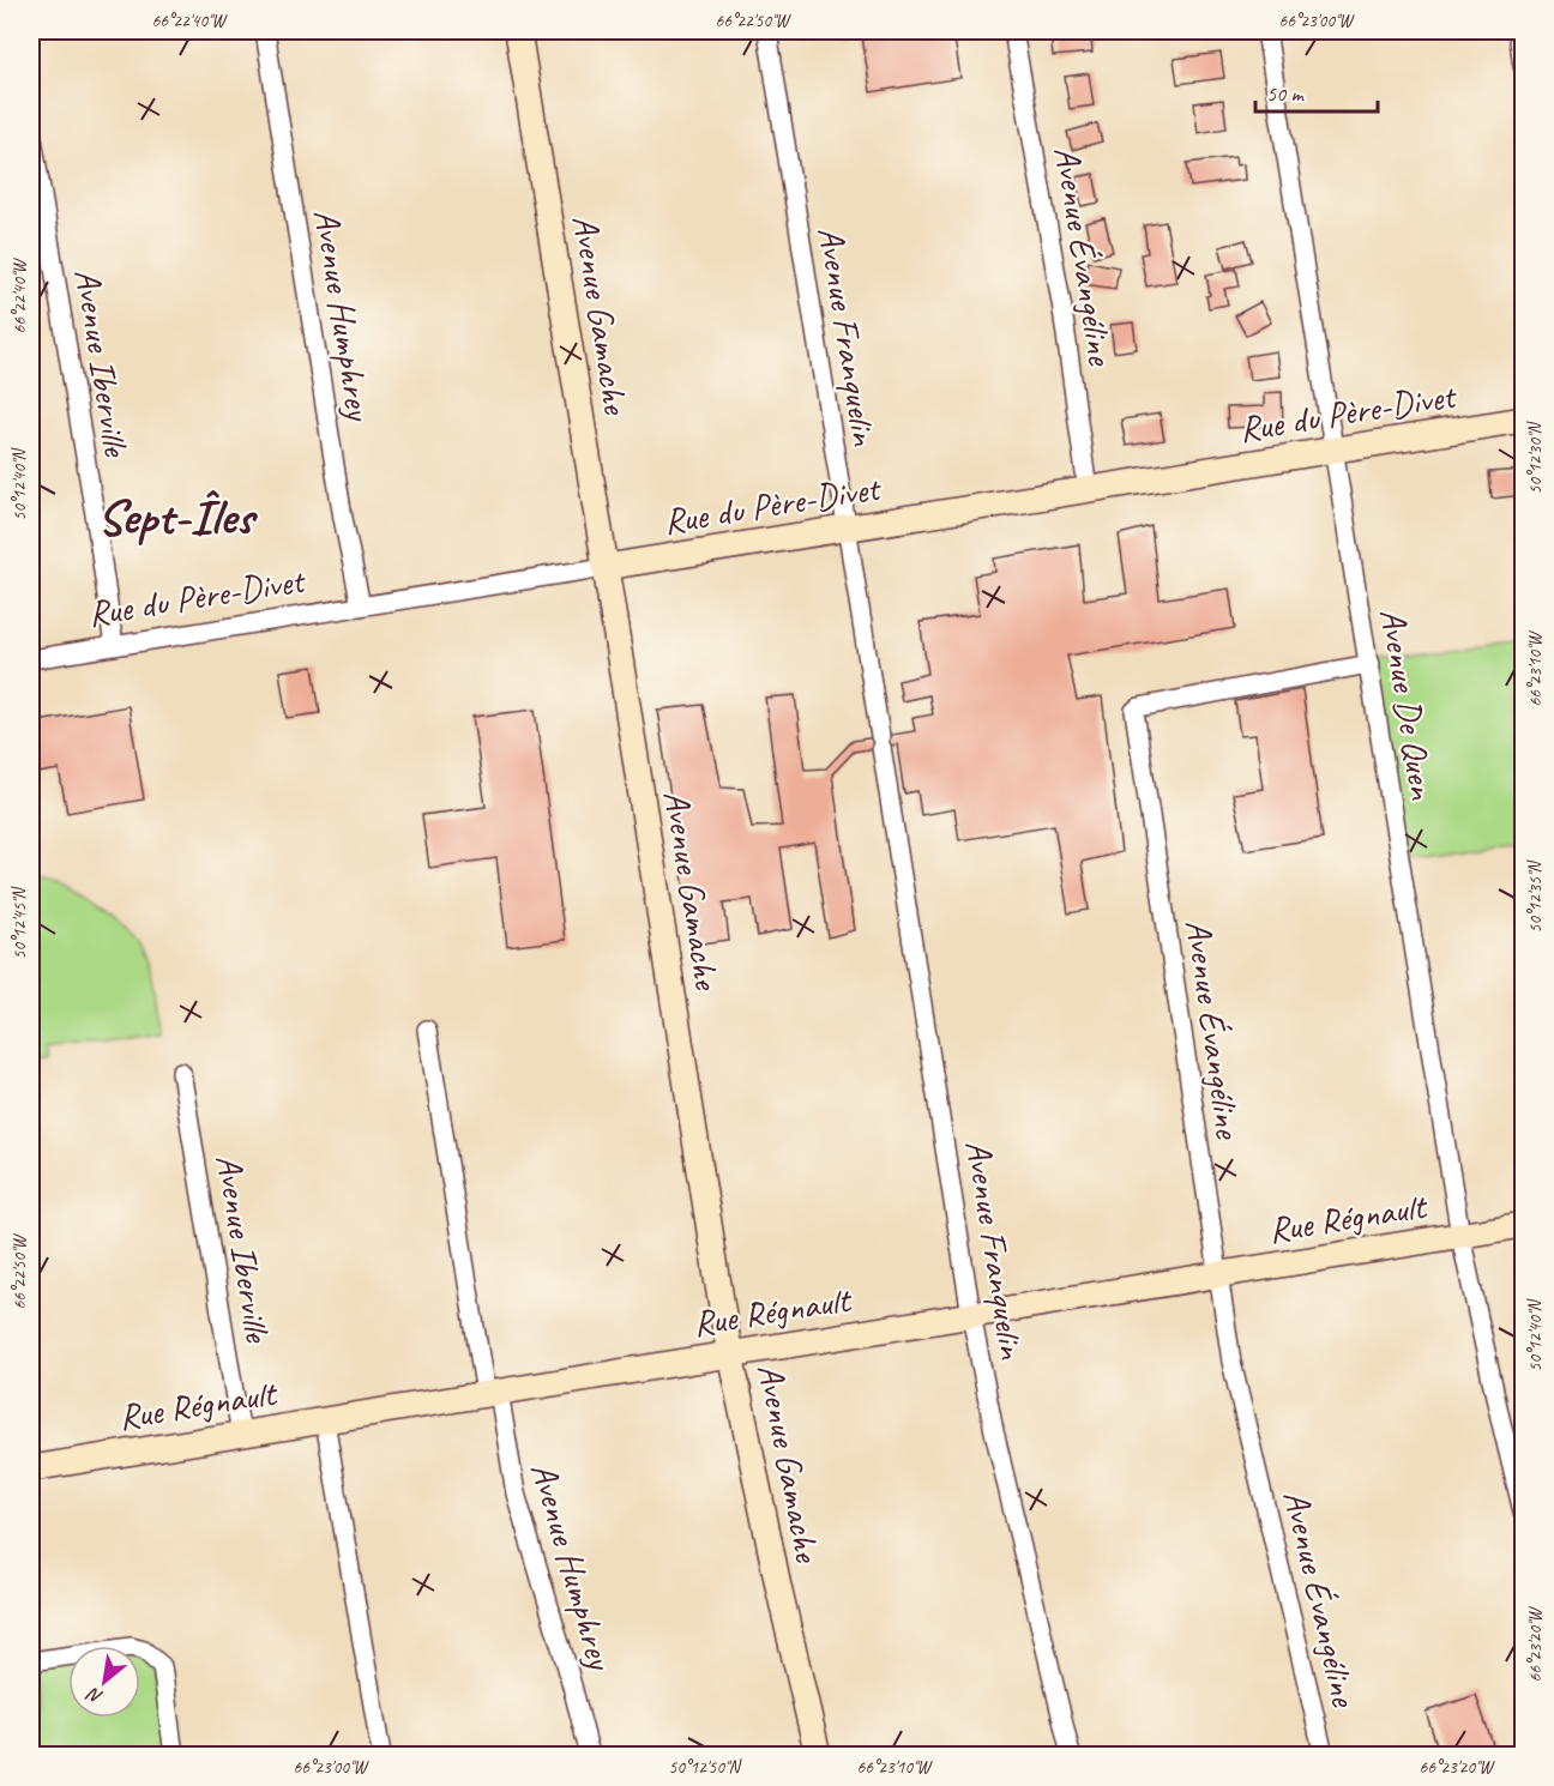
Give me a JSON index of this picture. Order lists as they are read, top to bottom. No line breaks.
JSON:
{"streets":{"street":["Avenue Évangéline","Avenue Humphrey","Avenue Gamache","Avenue Franquelin","Avenue Iberville","Rue du Père-Divet","Avenue De Quen","Rue Régnault"]},"crossings":[["Avenue Évangéline","Rue du Père-Divet"],["Avenue Évangéline","Avenue De Quen"],["Avenue Évangéline","Rue Régnault"],["Avenue Humphrey","Rue du Père-Divet"],["Avenue Humphrey","Rue Régnault"],["Avenue Gamache","Rue du Père-Divet"],["Avenue Gamache","Rue Régnault"],["Avenue Franquelin","Rue du Père-Divet"],["Avenue Franquelin","Rue Régnault"],["Avenue Iberville","Rue du Père-Divet"],["Avenue Iberville","Rue Régnault"],["Rue du Père-Divet","Avenue De Quen"],["Avenue De Quen","Rue Régnault"]],"districts":["Sept-Îles"],"scale_bar":"50 m","north":"bottom left","coordinates":["66°22'40\"W","66°22'50\"W","66°23'00\"W","50°12'30\"N","50°12'40\"N","66°23'10\"W","50°12'35\"N","50°12'45\"N","66°23'20\"W","50°12'50\"N"]}
